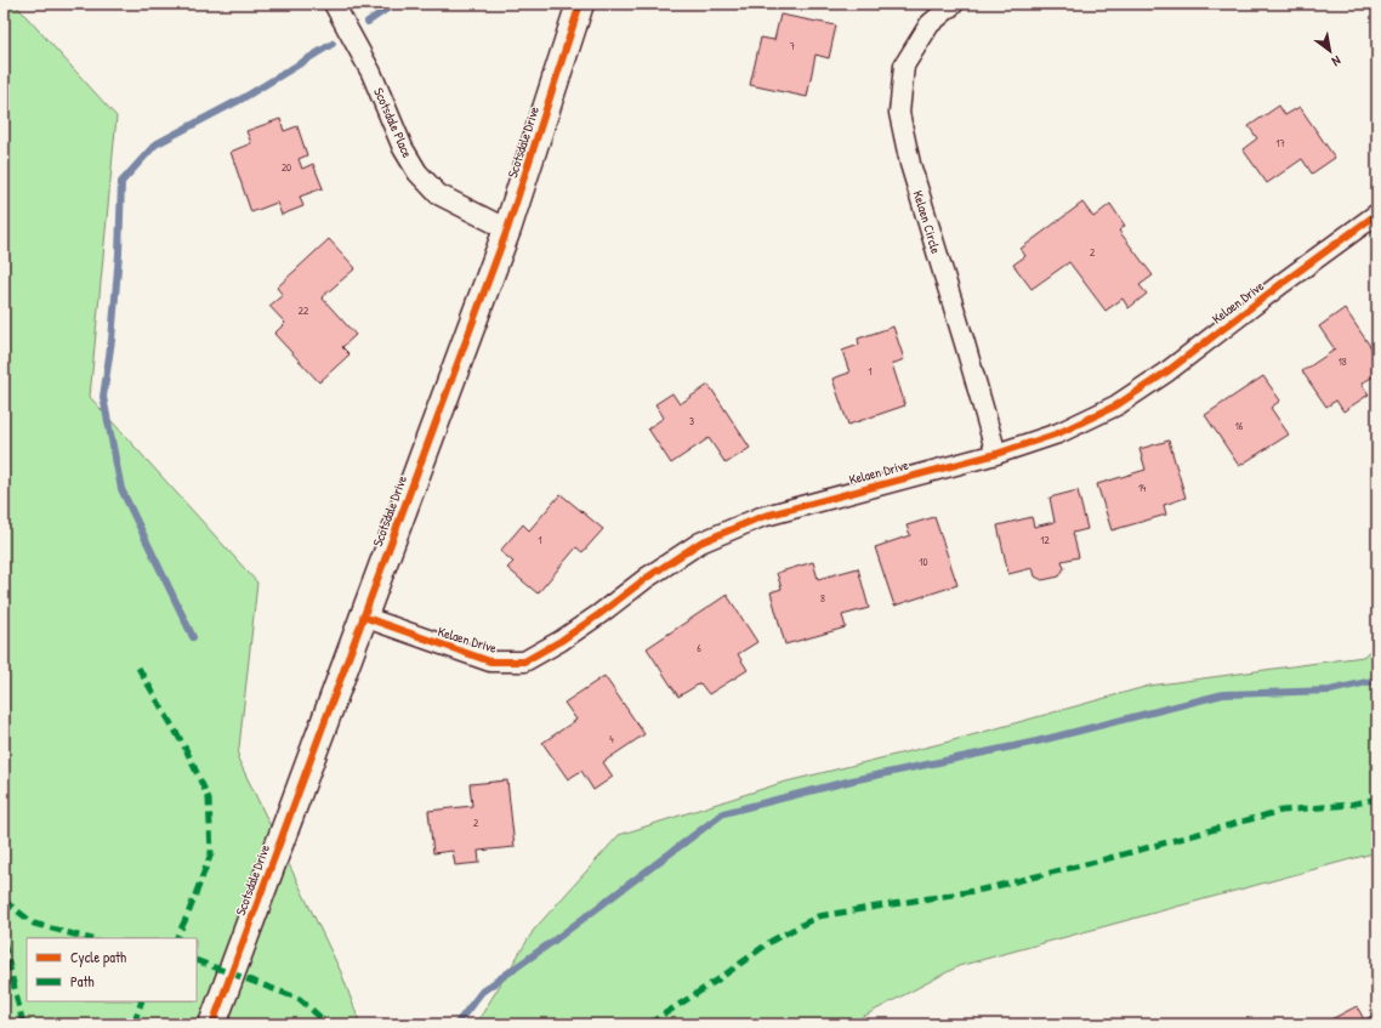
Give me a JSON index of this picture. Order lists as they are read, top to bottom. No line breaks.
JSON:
{"streets":{"street":["Scotsdale Place","Scotsdale Drive","Kelaen Circle","Kelaen Drive"]},"crossings":[["Scotsdale Place","Scotsdale Drive"],["Scotsdale Drive","Kelaen Drive"],["Kelaen Circle","Kelaen Drive"]],"house_numbers":["7","17","20","2","22","18","1","3","16","14","1","12","10","8","6","4","2"],"legend":["Cycle path","Path"],"north":"bottom right"}
